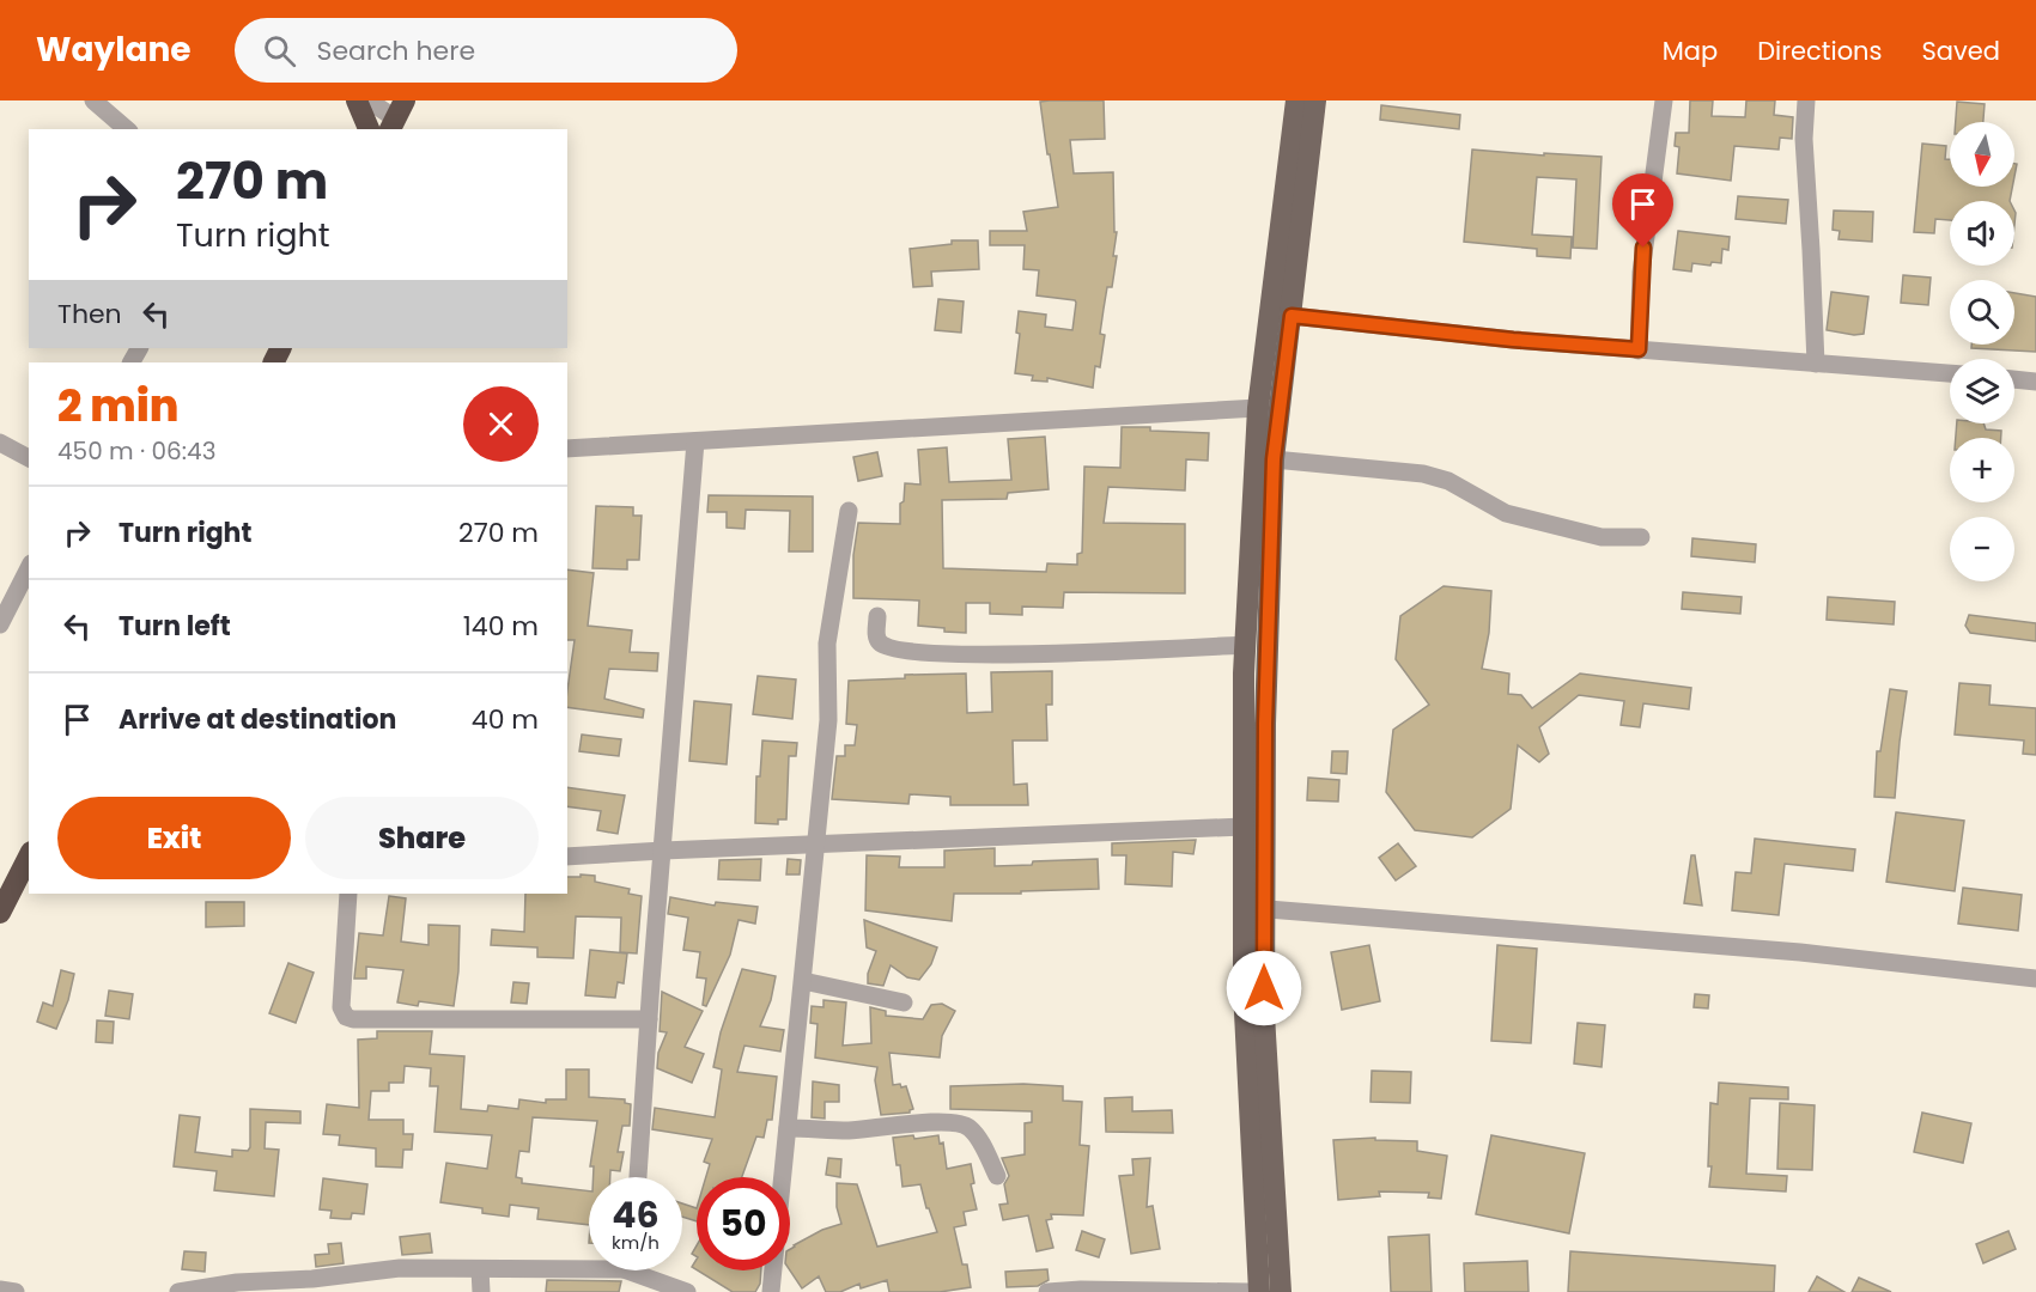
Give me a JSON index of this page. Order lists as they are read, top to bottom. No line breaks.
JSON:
{"north":"bottom","page":{"header":"Waylane","search":"Search here","nav":["Map","Directions","Saved"],"map_buttons":["+","−"],"turn":["270 m","Turn right"],"then":"Then","heading":["2 min","450 m · 06:43"],"list":[{"name":"Turn right","value":"270 m"},{"name":"Turn left","value":"140 m"},{"name":"Arrive at destination","value":"40 m"}],"buttons":["Exit","Share"],"speed":"46 km/h","limit":"50"}}
